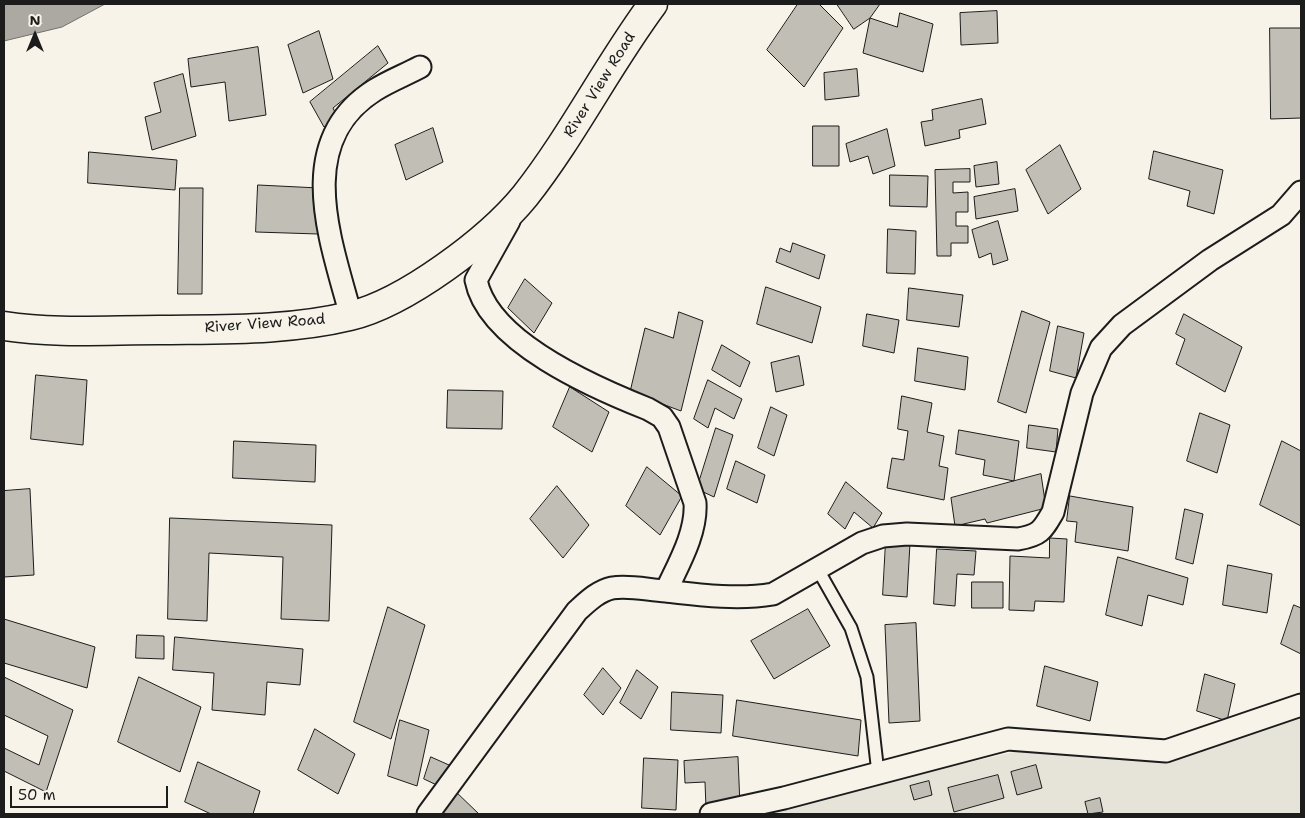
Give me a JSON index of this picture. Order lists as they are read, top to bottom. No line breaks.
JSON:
{"streets":{"highway":["River View Road"]},"scale_bar":"50 m","north":"top"}
